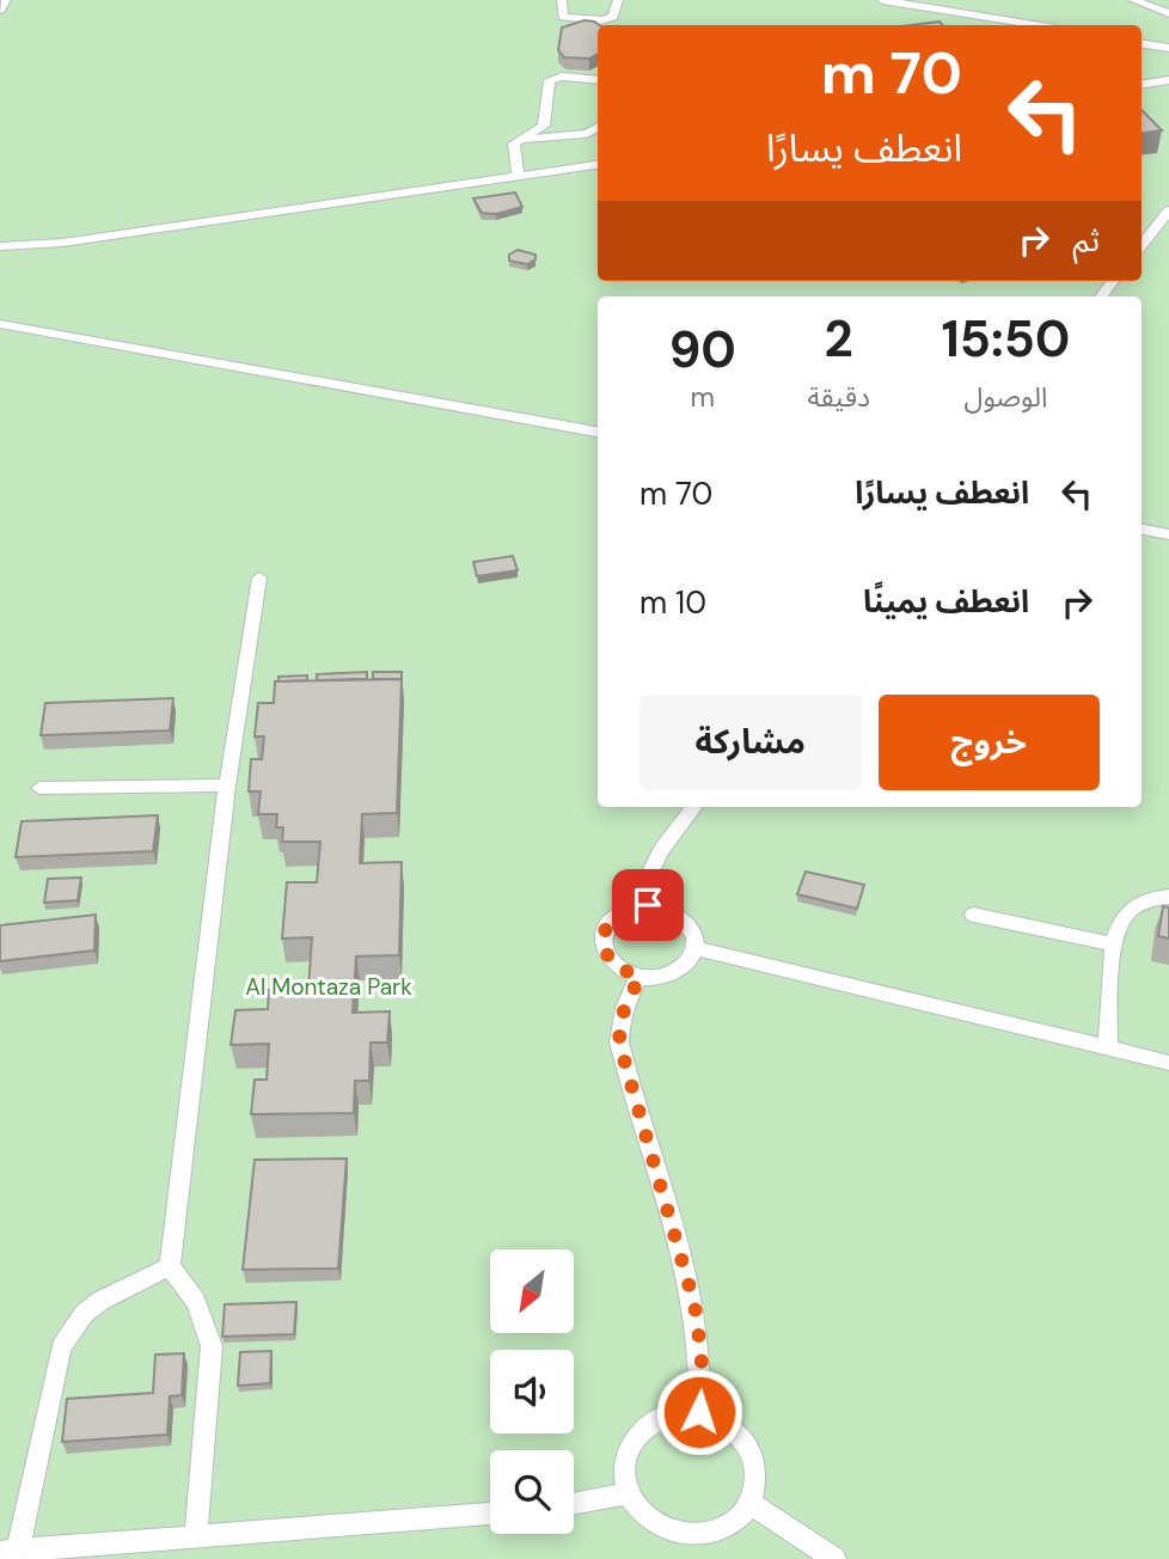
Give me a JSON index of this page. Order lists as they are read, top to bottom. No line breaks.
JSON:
{"parks":["Al Montaza Park"],"north":"bottom left","page":{"turn":["70 m","انعطف يسارًا"],"then":"ثم","eta":["15:50","الوصول","2","دقيقة","90","m"],"list":[{"name":"انعطف يسارًا","value":"70 m"},{"name":"انعطف يمينًا","value":"10 m"}],"buttons":["خروج","مشاركة"]}}
